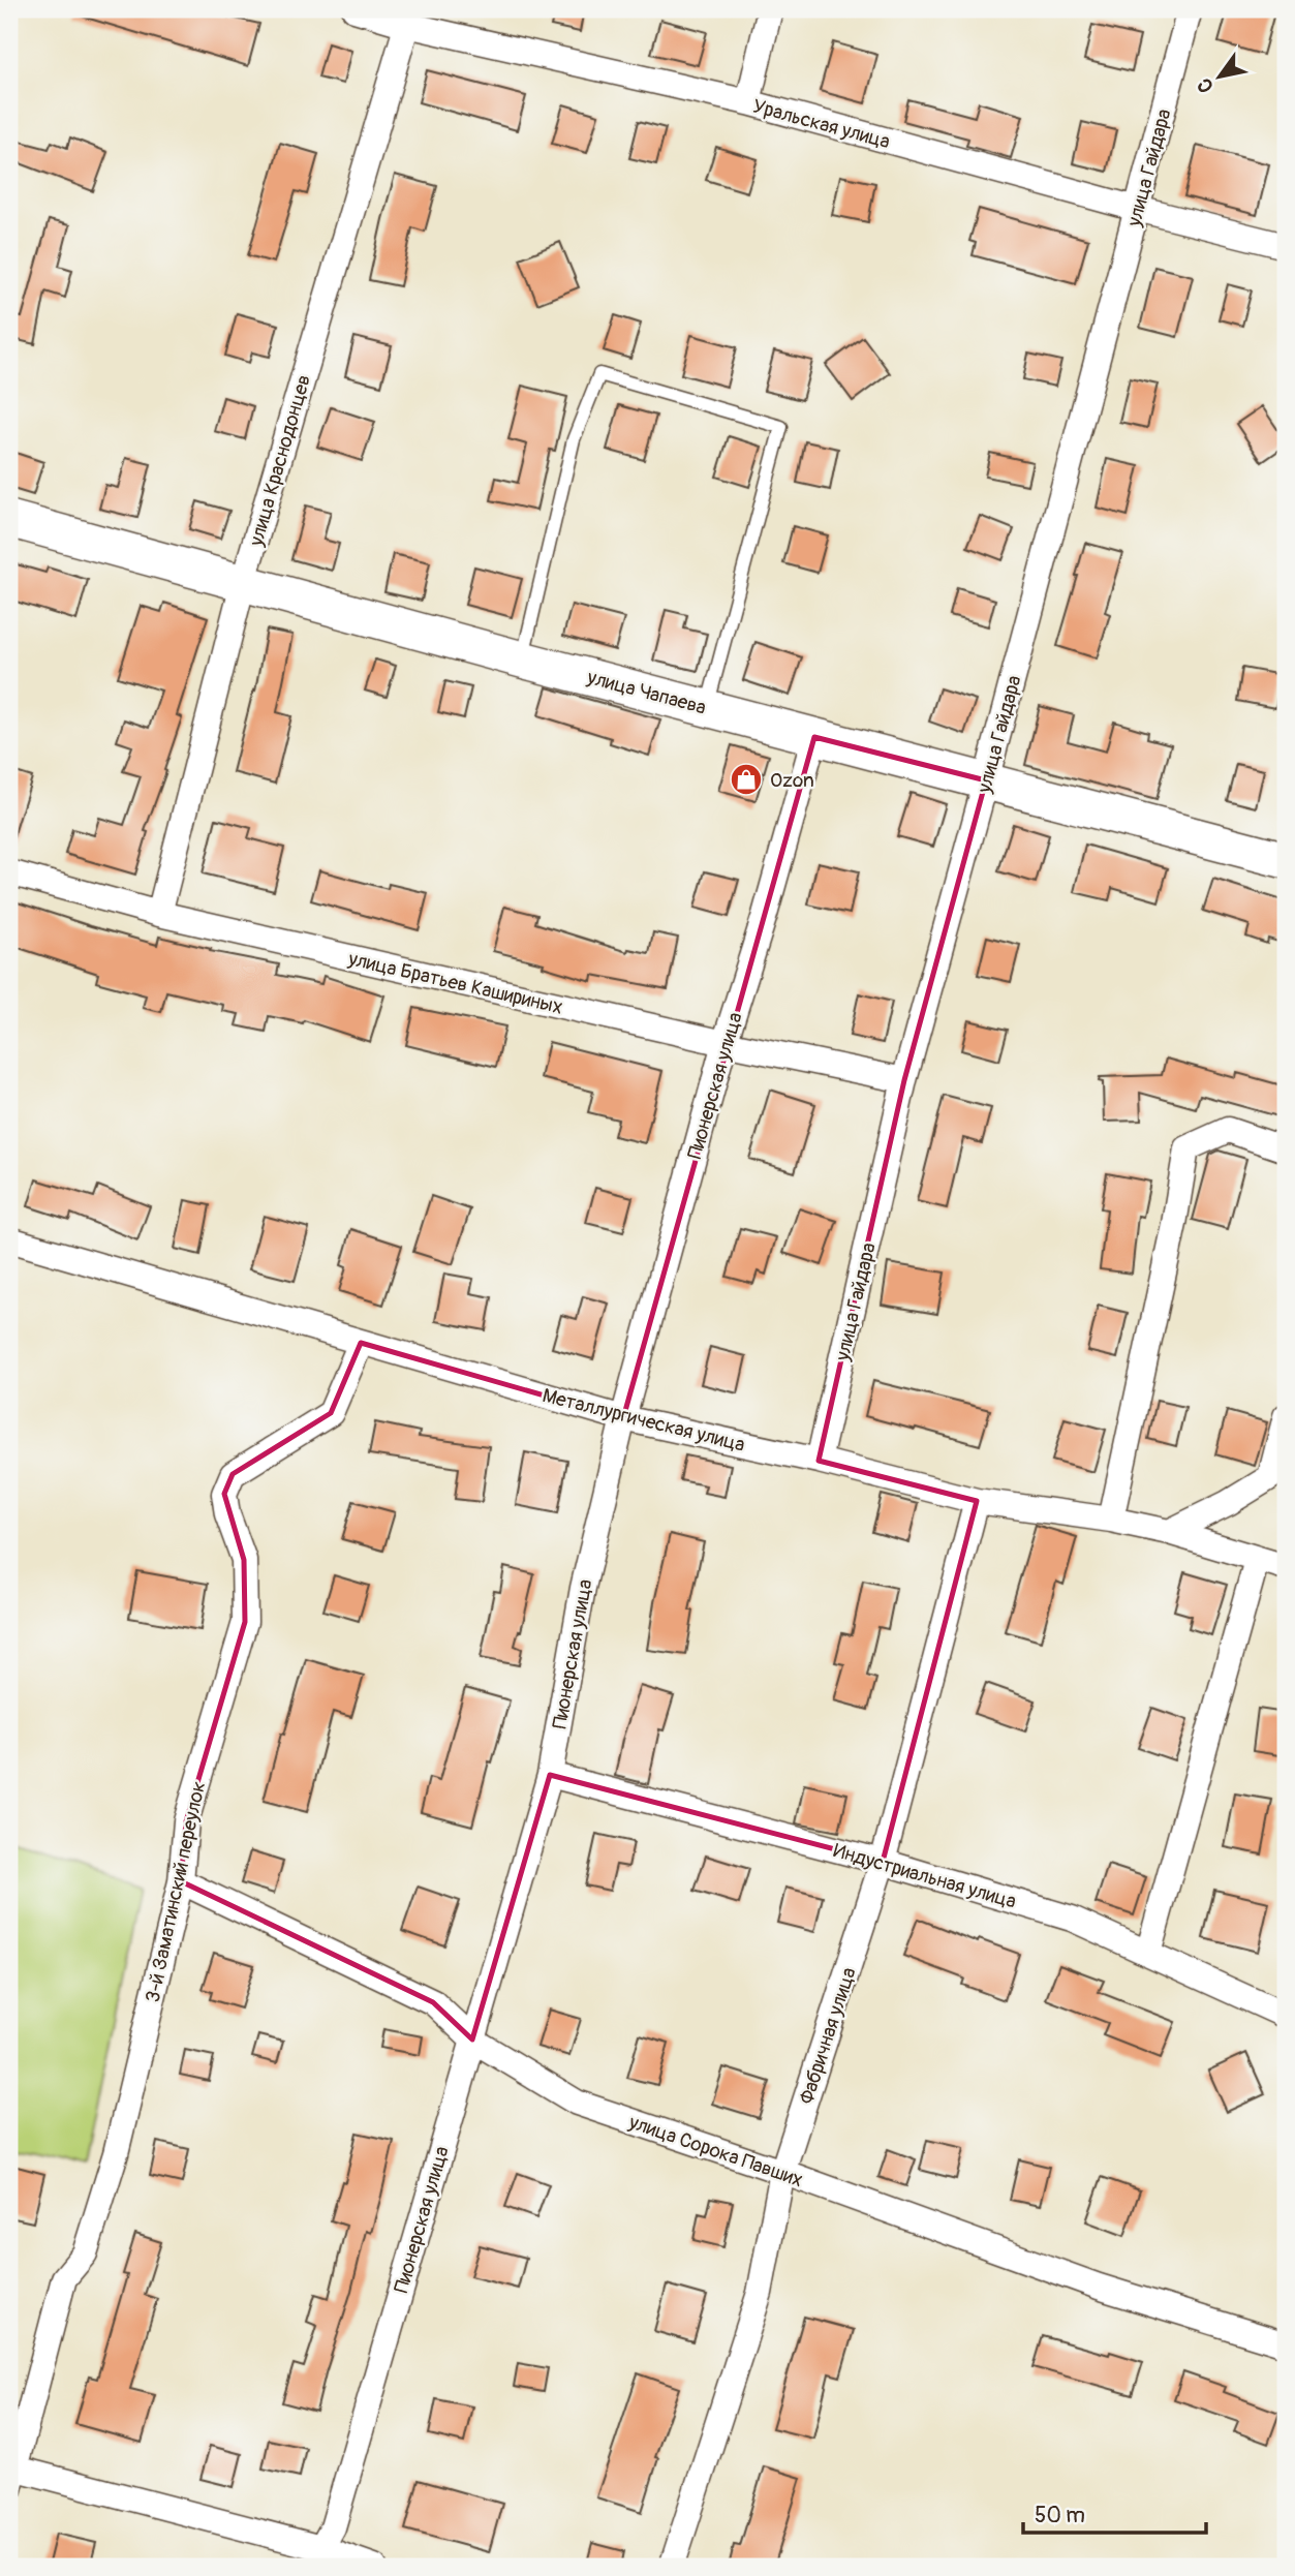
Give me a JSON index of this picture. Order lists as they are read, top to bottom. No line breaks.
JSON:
{"streets":{"street":["Уральская улица","улица Гайдара","улица Краснодонцев","улица Чапаева","улица Братьев Кашириных","Пионерская улица","Металлургическая улица","Индустриальная улица","3-й Заматинский переулок","Фабричная улица","улица Сорока Павших"]},"crossings":[["Уральская улица","улица Гайдара"],["Уральская улица","улица Краснодонцев"],["улица Гайдара","улица Чапаева"],["улица Гайдара","улица Братьев Кашириных"],["улица Гайдара","Металлургическая улица"],["улица Краснодонцев","улица Чапаева"],["улица Краснодонцев","улица Братьев Кашириных"],["улица Чапаева","Пионерская улица"],["улица Братьев Кашириных","Пионерская улица"],["Пионерская улица","Металлургическая улица"],["Пионерская улица","Индустриальная улица"],["Пионерская улица","улица Сорока Павших"],["Металлургическая улица","3-й Заматинский переулок"],["Металлургическая улица","Фабричная улица"],["Индустриальная улица","Фабричная улица"],["3-й Заматинский переулок","улица Сорока Павших"],["Фабричная улица","улица Сорока Павших"]],"places":{"shop":["Ozon"]},"scale_bar":"50 m","north":"bottom left"}
